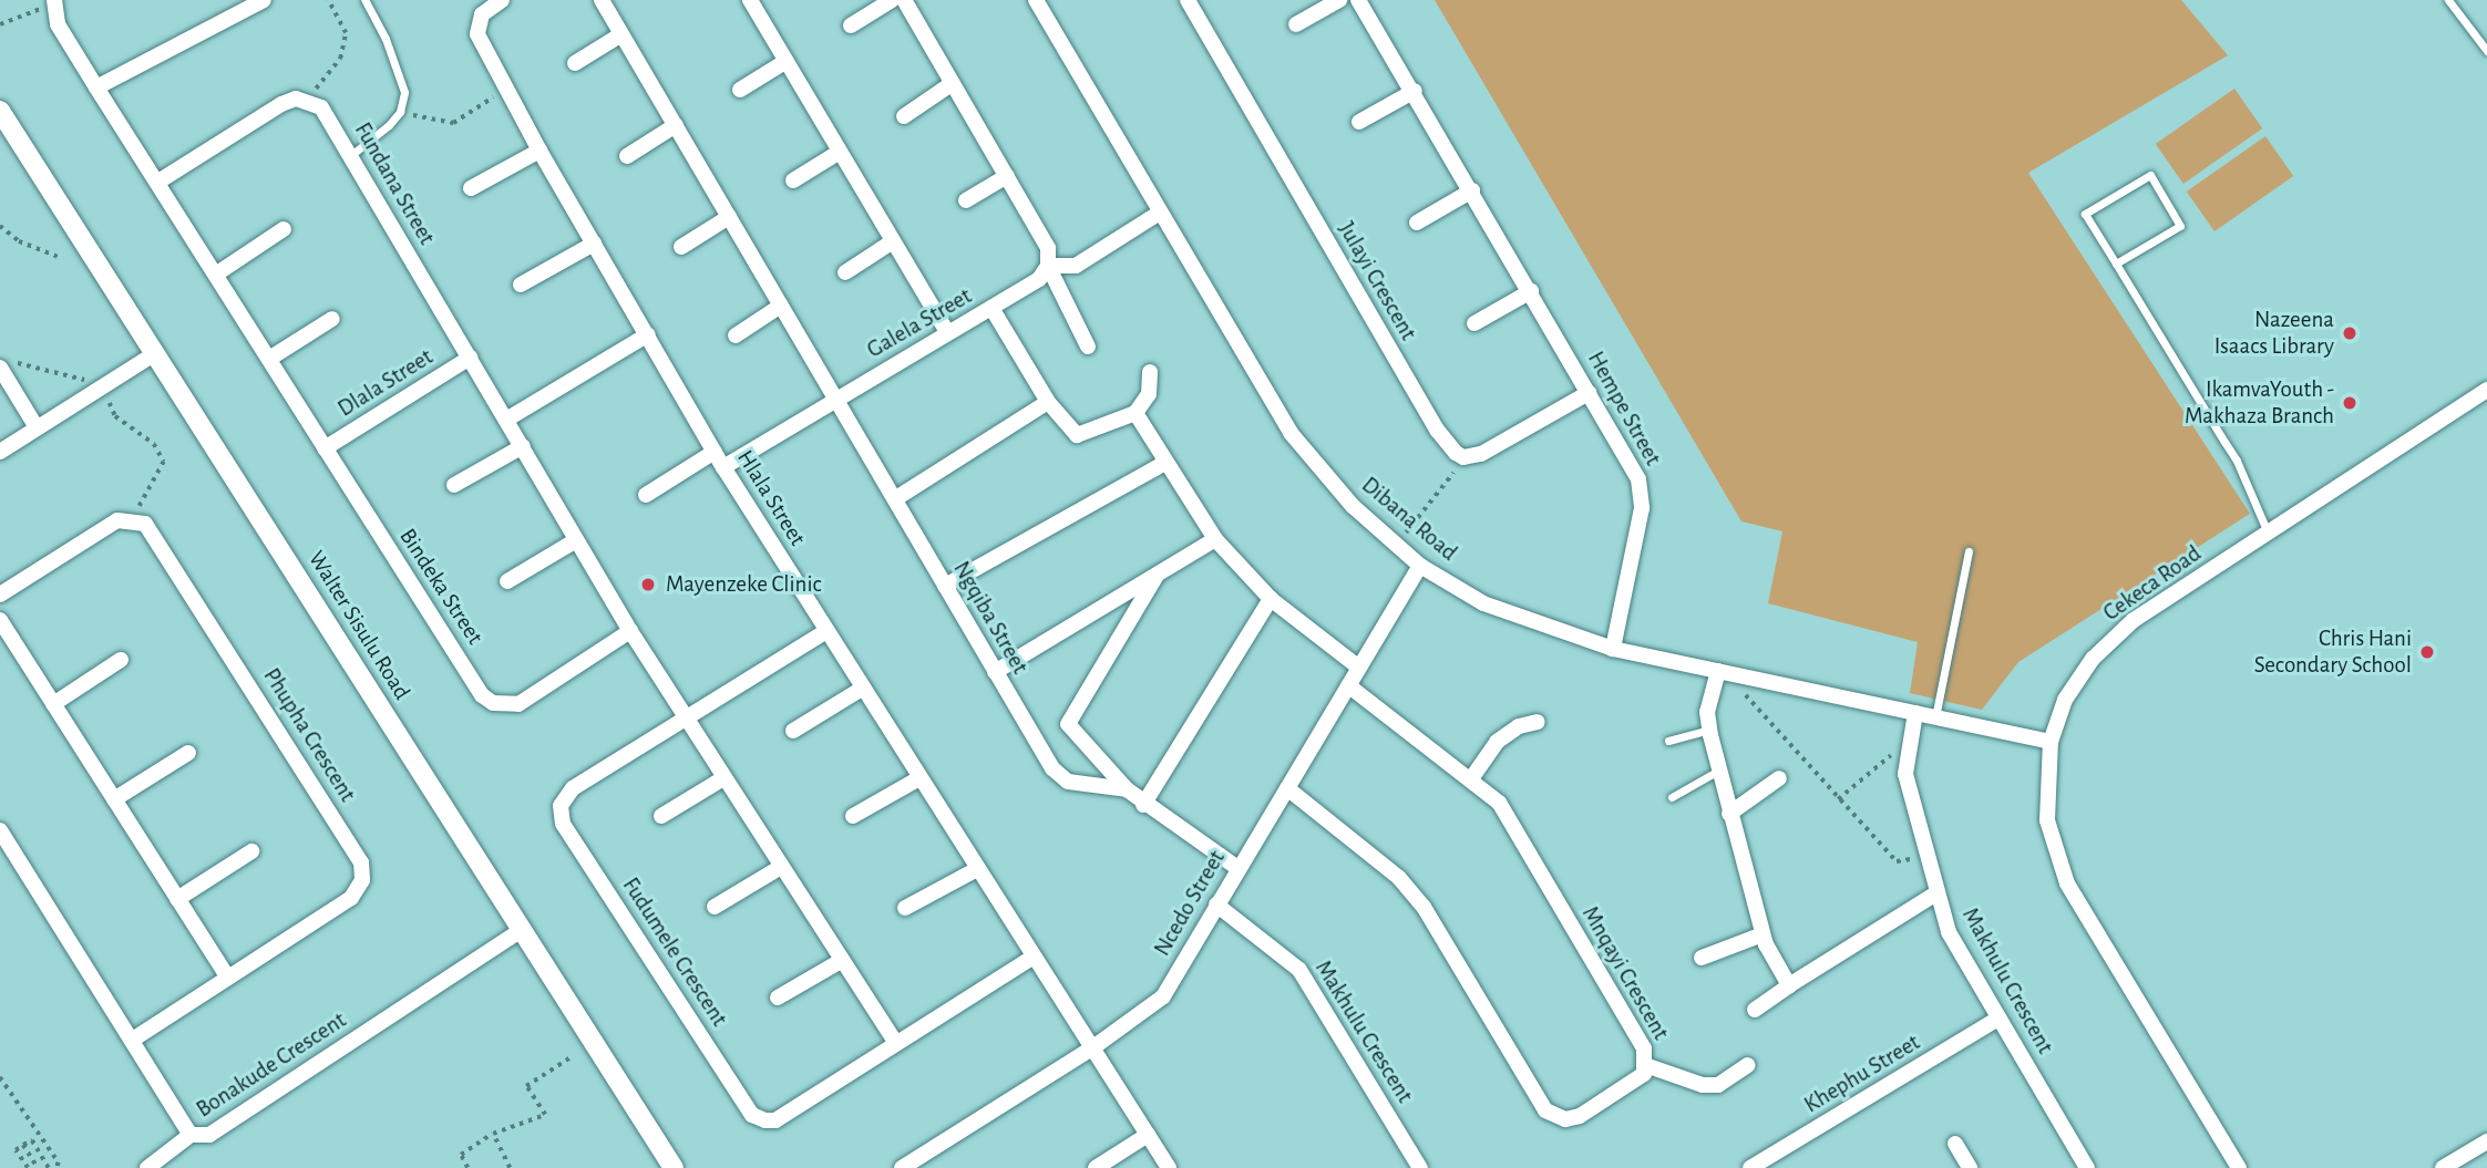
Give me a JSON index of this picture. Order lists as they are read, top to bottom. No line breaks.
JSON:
{"streets":{"street":["Fundana Street","Julayi Crescent","Galela Street","Dlala Street","Hempe Street","Hlala Street","Dibana Road","Cekeca Road","Bindeka Street","Ngqiba Street","Walter Sisulu Road","Phupha Crescent","Ncedo Street","Fudumele Crescent","Mnqayi Crescent","Makhulu Crescent","Bonakude Crescent","Khephu Street"]},"crossings":[["Fundana Street","Dlala Street"],["Fundana Street","Bindeka Street"],["Fundana Street","Fudumele Crescent"],["Galela Street","Hlala Street"],["Galela Street","Ngqiba Street"],["Dlala Street","Bindeka Street"],["Hempe Street","Dibana Road"],["Hlala Street","Ncedo Street"],["Hlala Street","Fudumele Crescent"],["Dibana Road","Cekeca Road"],["Dibana Road","Ncedo Street"],["Dibana Road","Makhulu Crescent"],["Walter Sisulu Road","Bonakude Crescent"],["Phupha Crescent","Bonakude Crescent"],["Ncedo Street","Mnqayi Crescent"],["Ncedo Street","Makhulu Crescent"],["Makhulu Crescent","Khephu Street"]],"places":["Nazeena Isaacs Library","IkamvaYouth - Makhaza Branch","Mayenzeke Clinic","Chris Hani Secondary School"]}
